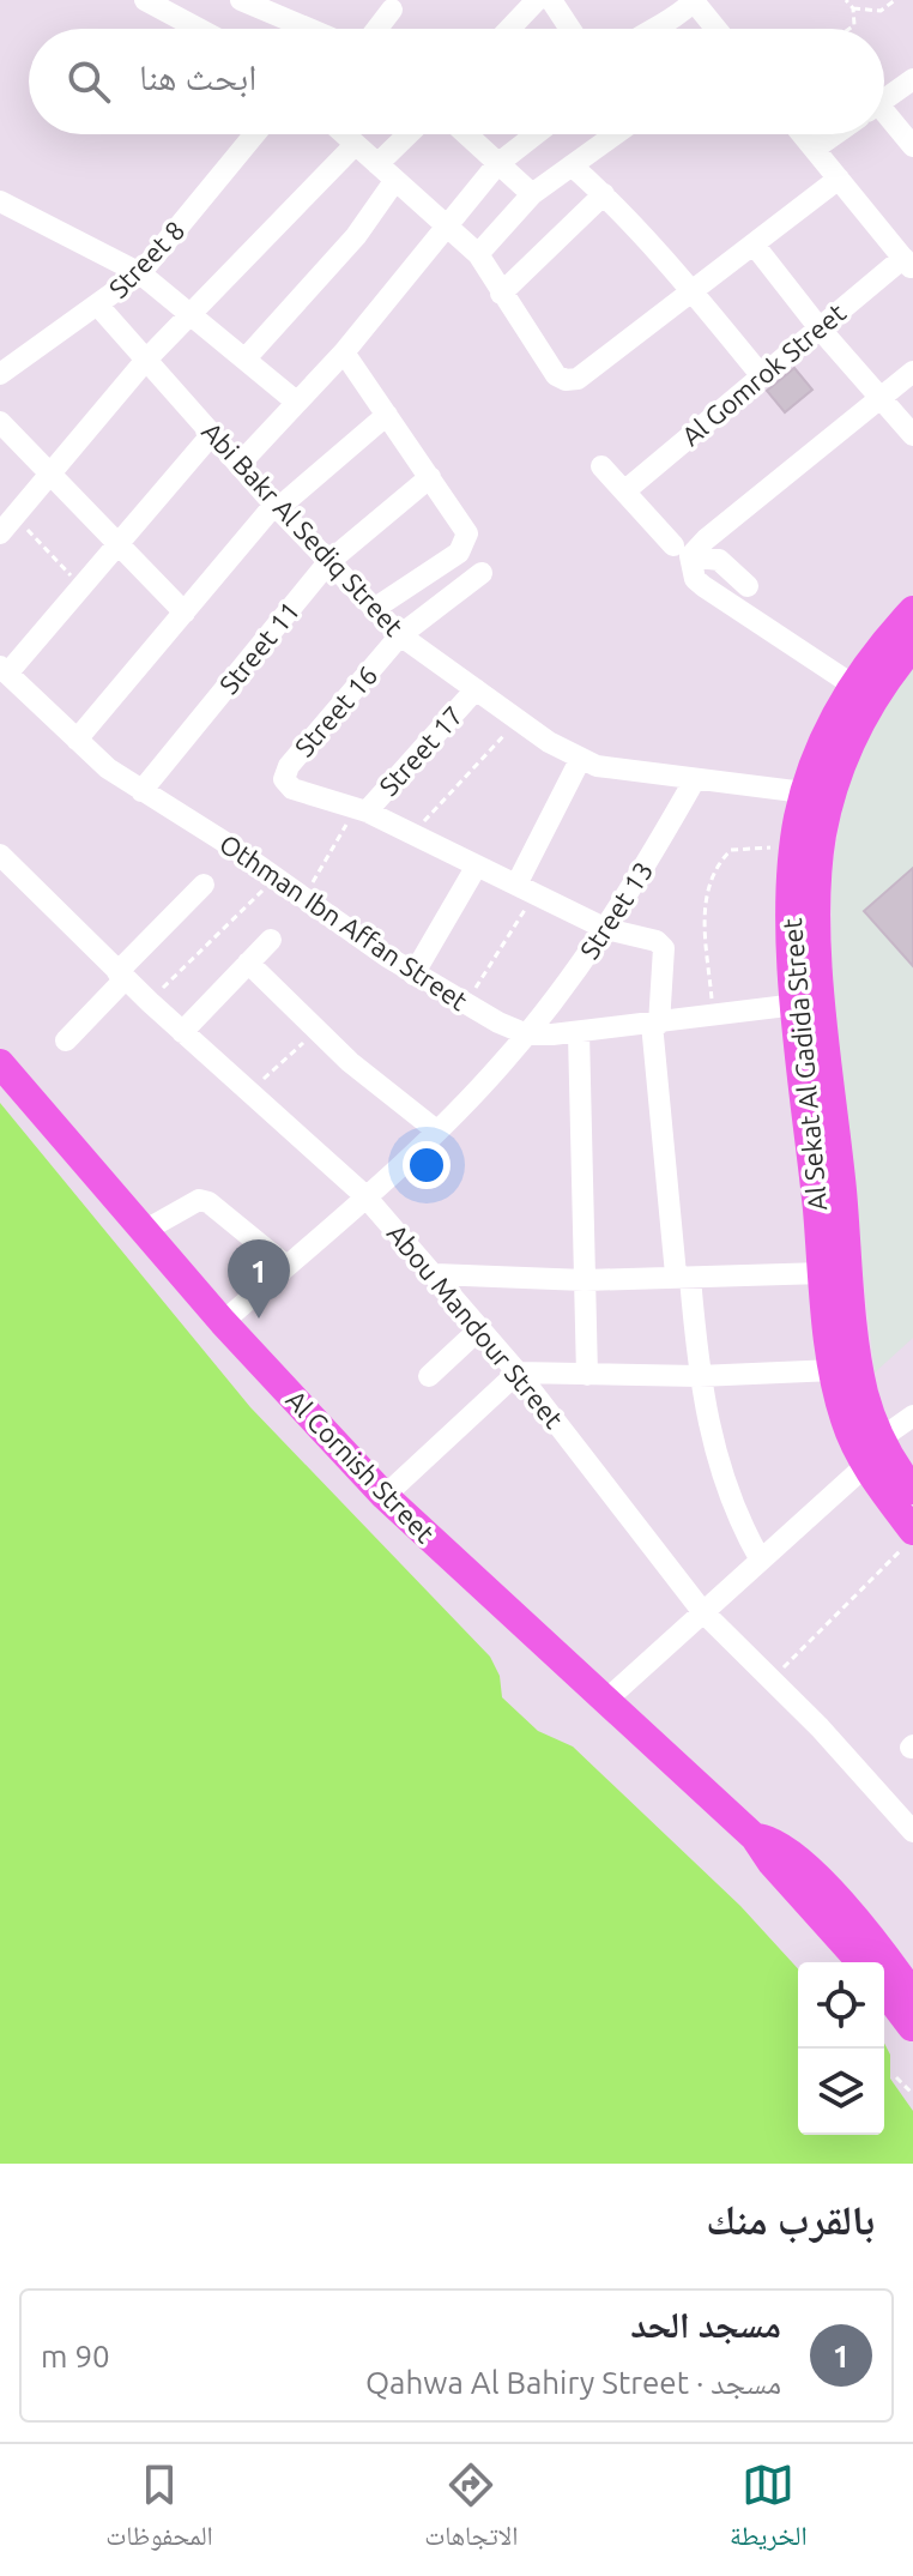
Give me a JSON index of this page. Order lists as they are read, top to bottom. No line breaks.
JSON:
{"streets":{"main road":["Al Sekat Al Gadida Street","Al Cornish Street"],"street":["Street 8","Al Gomrok Street","Abi Bakr Al Sediq Street","Street 11","Street 16","Street 17","Street 13","Othman Ibn Affan Street","Abou Mandour Street"]},"crossings":[["Street 8","Abi Bakr Al Sediq Street"],["Abi Bakr Al Sediq Street","Street 11"],["Abi Bakr Al Sediq Street","Street 16"],["Abi Bakr Al Sediq Street","Street 17"],["Abi Bakr Al Sediq Street","Street 13"],["Abi Bakr Al Sediq Street","Al Sekat Al Gadida Street"],["Street 11","Othman Ibn Affan Street"],["Street 16","Street 17"],["Street 13","Othman Ibn Affan Street"],["Street 13","Abou Mandour Street"],["Street 13","Al Cornish Street"],["Othman Ibn Affan Street","Al Sekat Al Gadida Street"]],"page":{"search":"ابحث هنا","pins":"1","heading":"بالقرب منك","list":[{"mark":"1","name":"مسجد الحد","note":"مسجد · Qahwa Al Bahiry Street","value":"90 m"}],"nav":["الخريطة","الاتجاهات","المحفوظات"]}}
